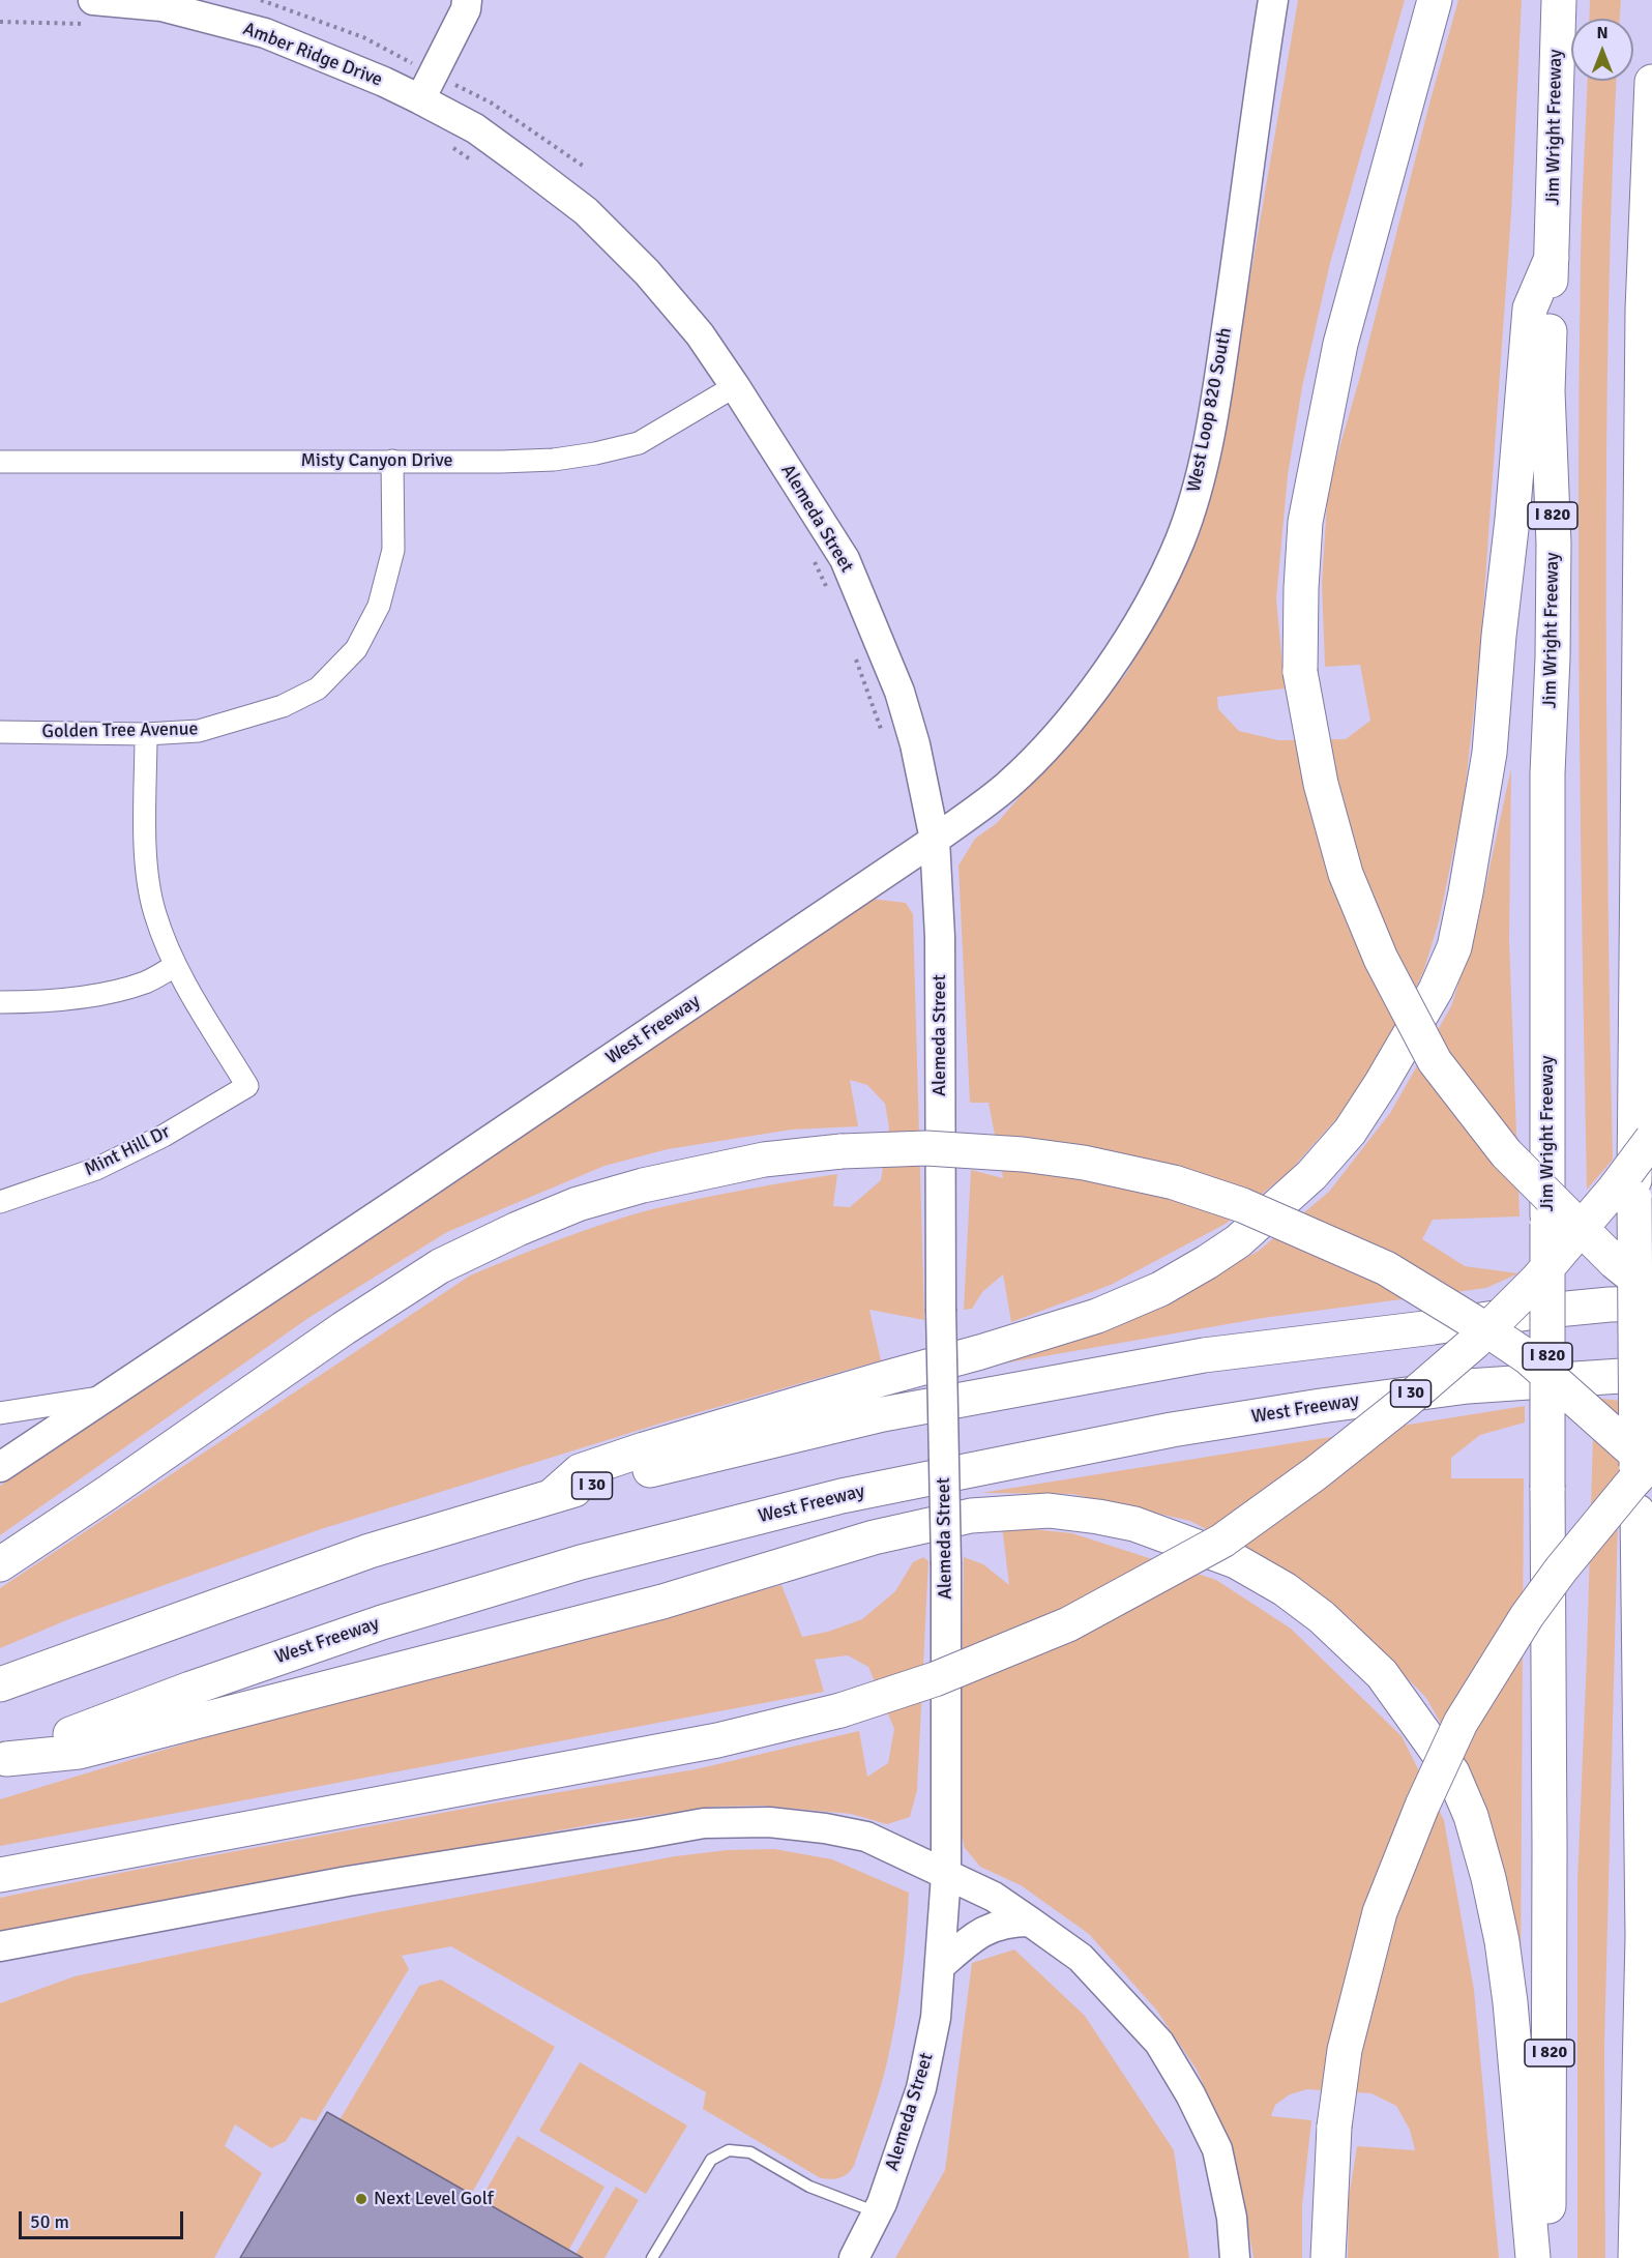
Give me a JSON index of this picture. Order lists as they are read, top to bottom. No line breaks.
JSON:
{"streets":{"highway":["Jim Wright Freeway","I 820","West Freeway","I 30"],"main road":["Amber Ridge Drive","West Loop 820 South","Alemeda Street"],"street":["Misty Canyon Drive","Golden Tree Avenue","Mint Hill Dr"]},"crossings":[["Amber Ridge Drive","Alemeda Street"],["West Loop 820 South","Alemeda Street"],["West Loop 820 South","West Freeway"],["Misty Canyon Drive","Alemeda Street"],["Misty Canyon Drive","Golden Tree Avenue"],["Alemeda Street","West Freeway"]],"places":["Next Level Golf"],"scale_bar":"50 m","north":"top"}
